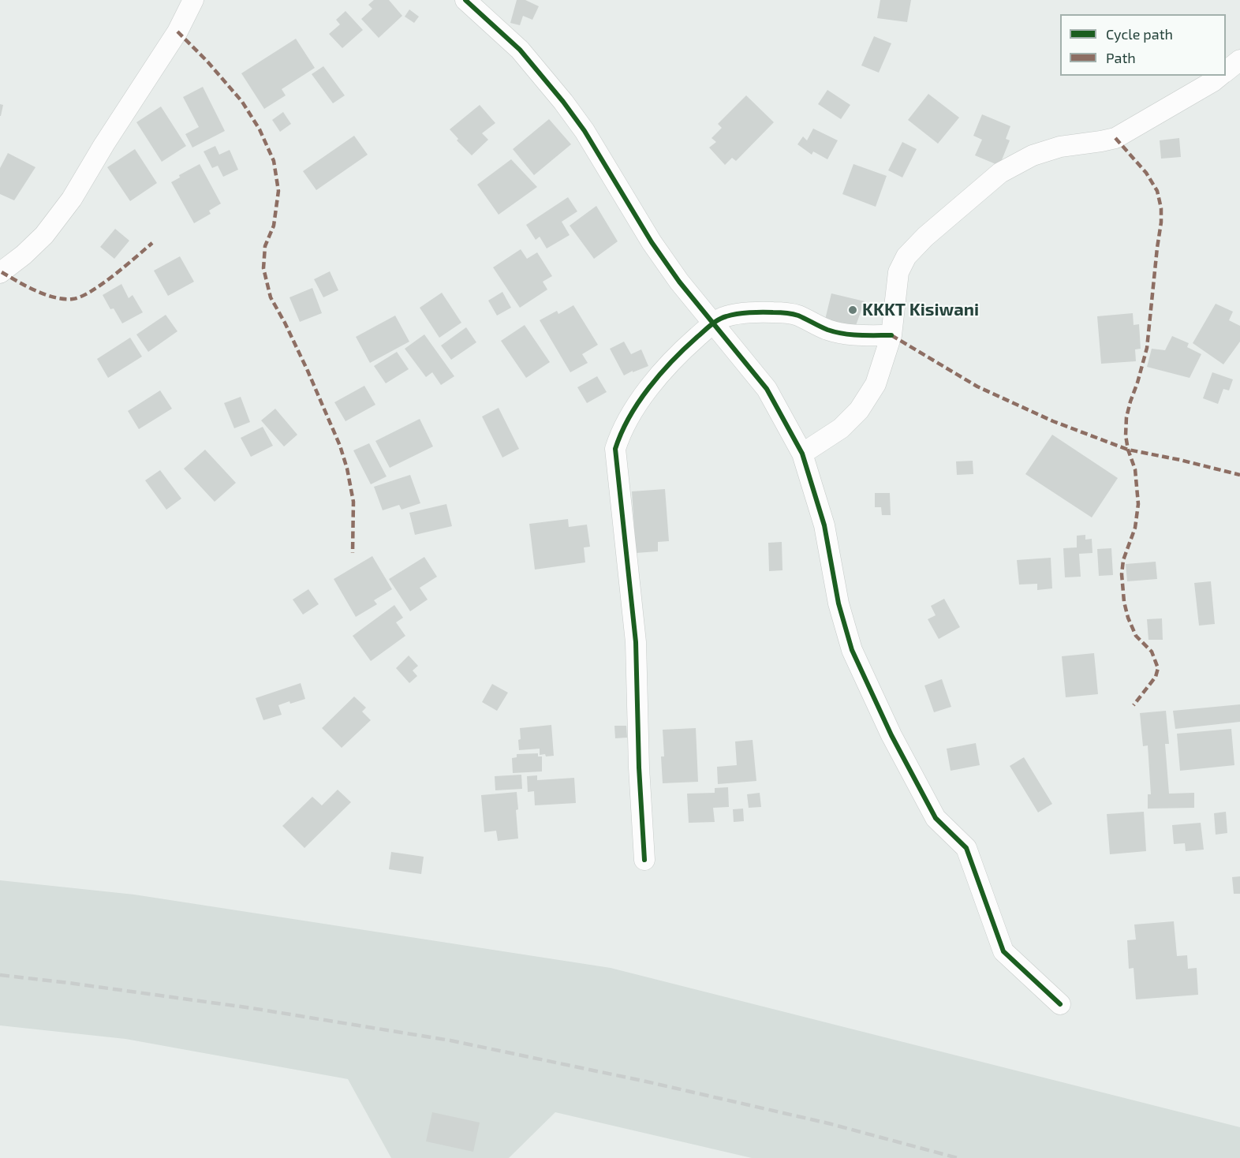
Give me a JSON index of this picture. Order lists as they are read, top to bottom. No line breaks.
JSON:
{"places":["KKKT Kisiwani"],"legend":["Cycle path","Path"]}
